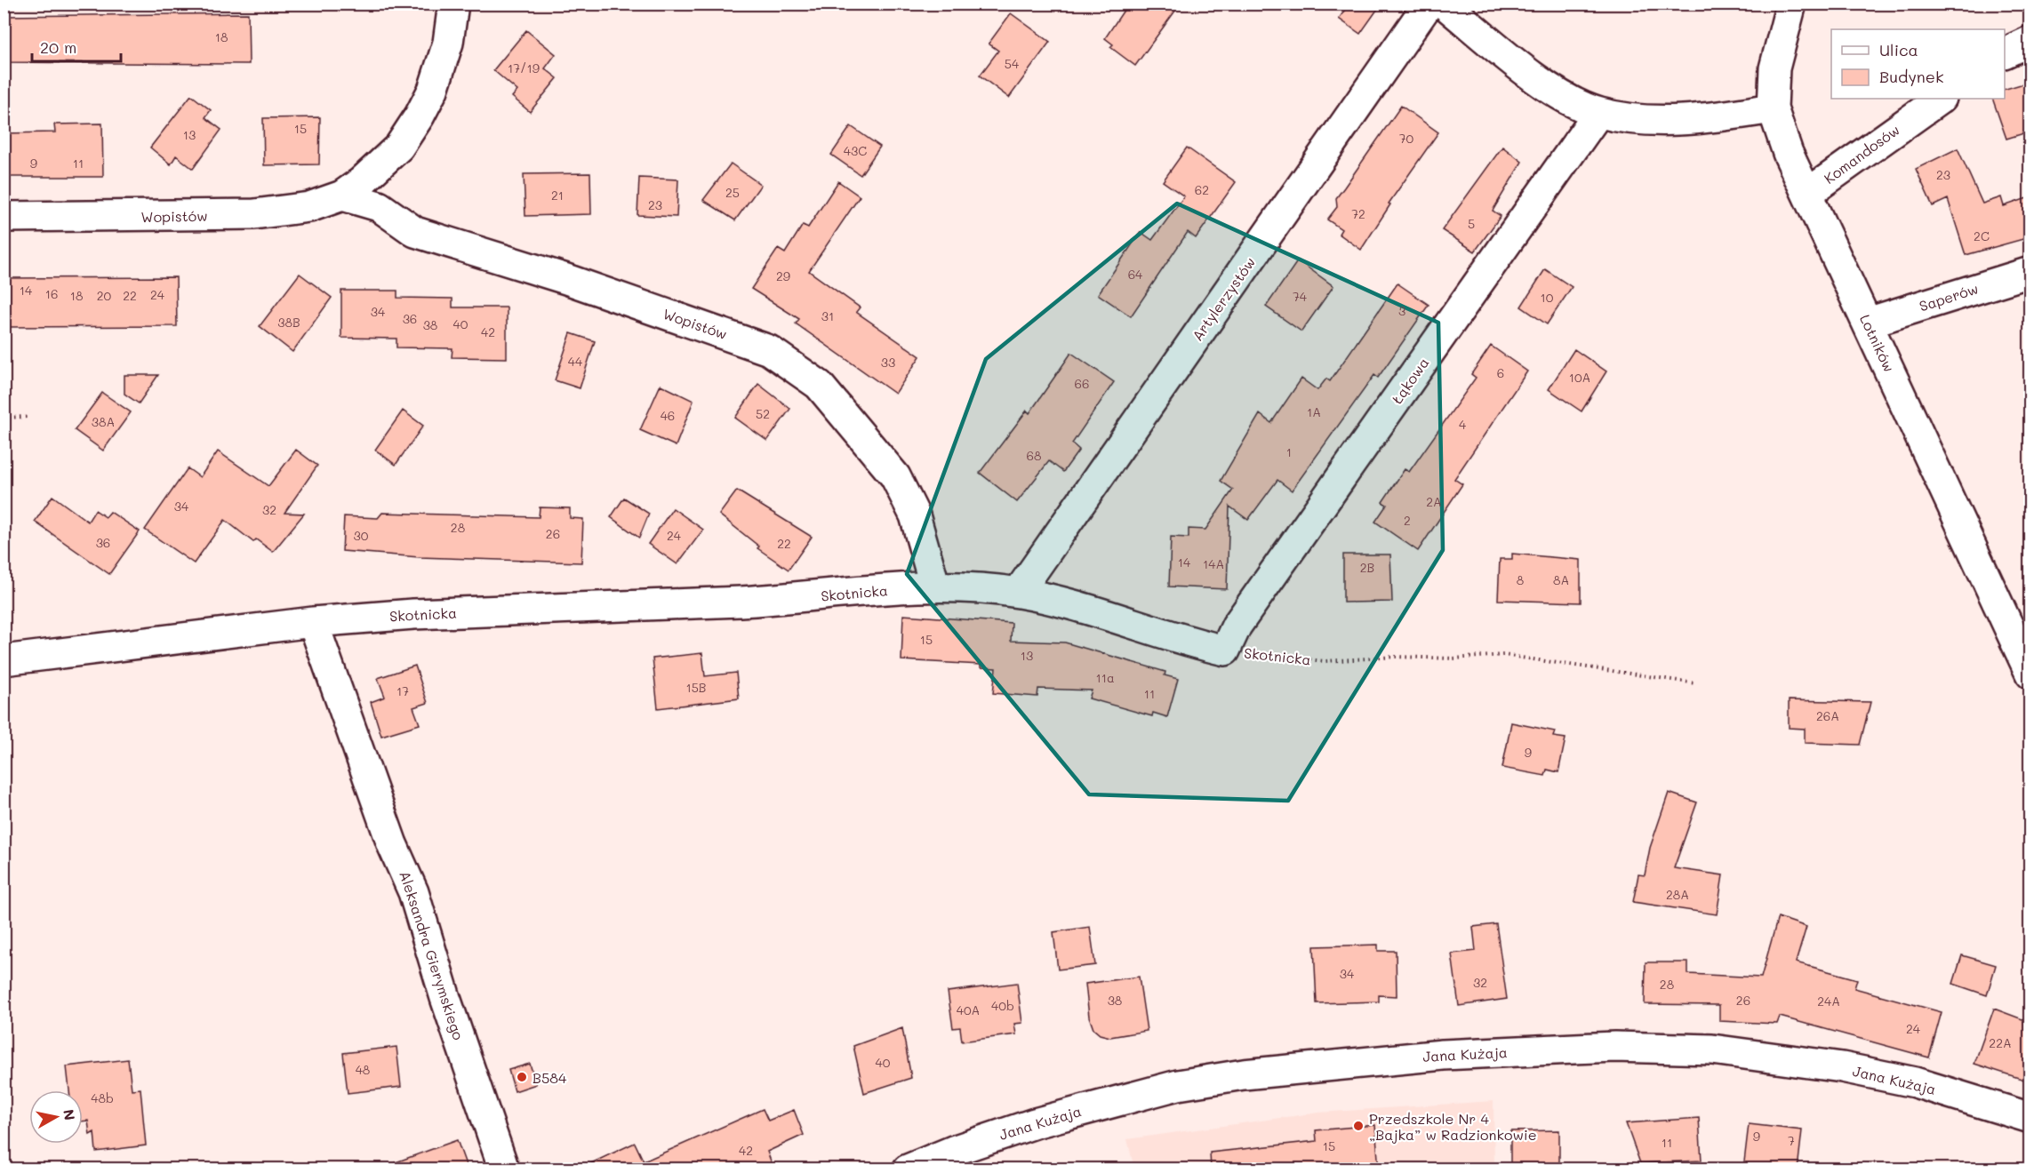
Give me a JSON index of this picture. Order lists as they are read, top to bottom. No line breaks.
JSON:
{"streets":{"street":["Komandosów","Wopistów","Saperów","Artylerzystów","Lotników","Łąkowa","Skotnicka","Aleksandra Gierymskiego","Jana Kużaja"]},"crossings":[["Komandosów","Lotników"],["Wopistów","Skotnicka"],["Saperów","Lotników"],["Artylerzystów","Skotnicka"],["Łąkowa","Skotnicka"],["Skotnicka","Aleksandra Gierymskiego"]],"places":["B584","Przedszkole Nr 4 „Bajka” w Radzionkowie"],"house_numbers":["18","54","17/19","15","13","70","43C","9","11","23","62","25","21","23","72","5","2C","64","29","14","16","24","18","20","22","74","10","3","34","31","36","38B","40","38","42","44","33","6","10A","66","1A","52","46","38A","4","1","68","2A","34","32","2","28","26","30","24","36","22","14","14A","2B","8","8A","15","13","11a","15B","17","11","26A","9","28A","34","32","28","38","26","24A","40b","40A","24","22A","40","48","48b","9","7","11","15","42"],"legend":["Ulica","Budynek"],"scale_bar":"20 m","north":"right"}
